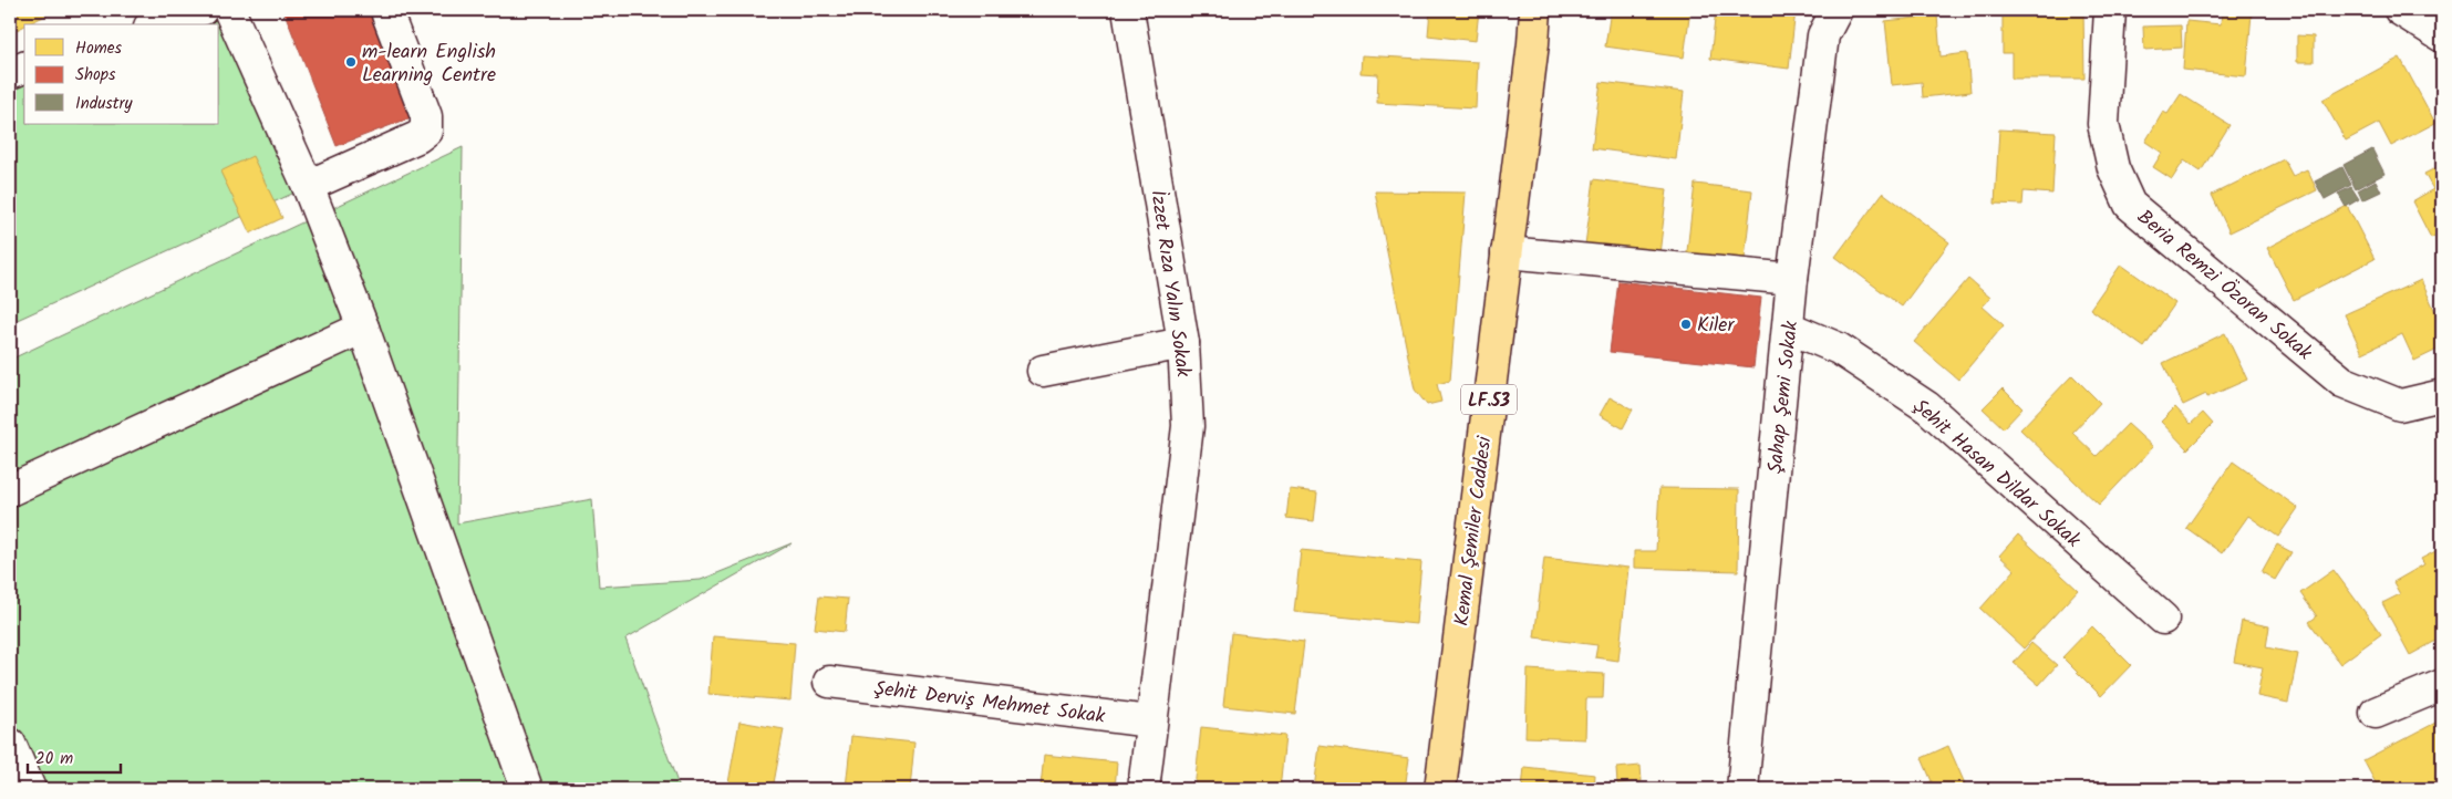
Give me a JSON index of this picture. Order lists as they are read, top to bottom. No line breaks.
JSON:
{"streets":{"main road":["LF.53","Kemal Şemiler Caddesi"],"street":["İzzet Rıza Yalın Sokak","Beria Remzi Özoran Sokak","Şahap Şemi Sokak","Şehit Hasan Dildar Sokak","Şehit Derviş Mehmet Sokak"]},"crossings":[["İzzet Rıza Yalın Sokak","Şehit Derviş Mehmet Sokak"],["Şahap Şemi Sokak","Şehit Hasan Dildar Sokak"]],"places":["m-learn English Learning Centre","Kiler"],"legend":["Homes","Shops","Industry"],"scale_bar":"20 m"}
